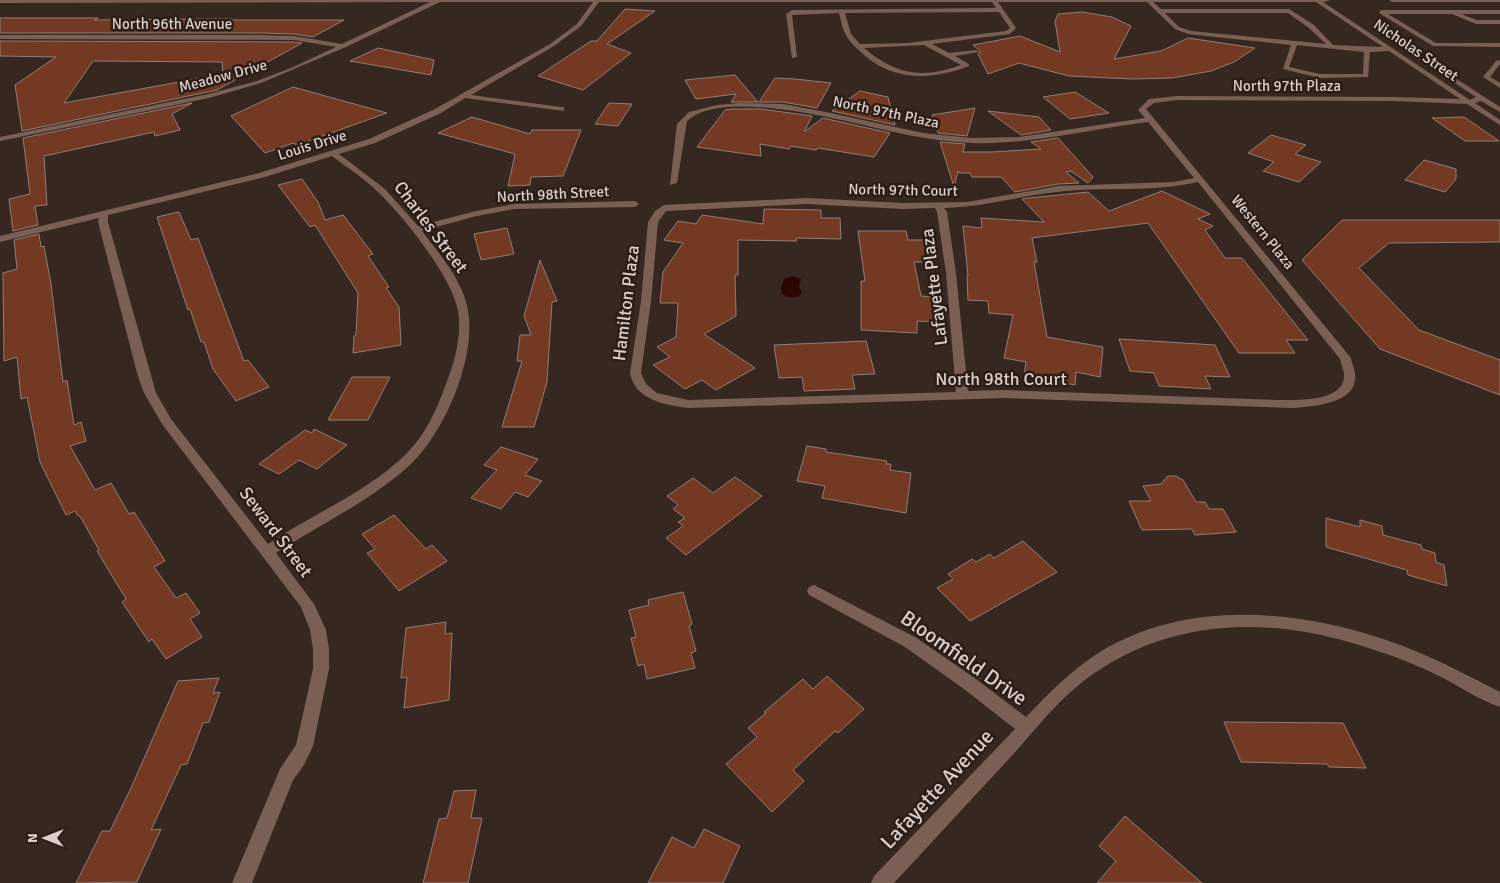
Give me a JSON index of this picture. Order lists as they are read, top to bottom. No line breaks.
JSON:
{"streets":{"street":["North 96th Avenue","Nicholas Street","Meadow Drive","North 97th Plaza","Louis Drive","North 97th Court","North 98th Street","Charles Street","Western Plaza","Lafayette Plaza","Hamilton Plaza","North 98th Court","Seward Street","Bloomfield Drive","Lafayette Avenue"]},"crossings":[["North 96th Avenue","Meadow Drive"],["Nicholas Street","North 97th Plaza"],["North 97th Plaza","Western Plaza"],["Louis Drive","Charles Street"],["Louis Drive","Seward Street"],["North 97th Court","Western Plaza"],["North 97th Court","Lafayette Plaza"],["North 97th Court","Hamilton Plaza"],["North 98th Street","Charles Street"],["Charles Street","Seward Street"],["Western Plaza","North 98th Court"],["Lafayette Plaza","North 98th Court"],["Hamilton Plaza","North 98th Court"],["Bloomfield Drive","Lafayette Avenue"]],"north":"left"}
